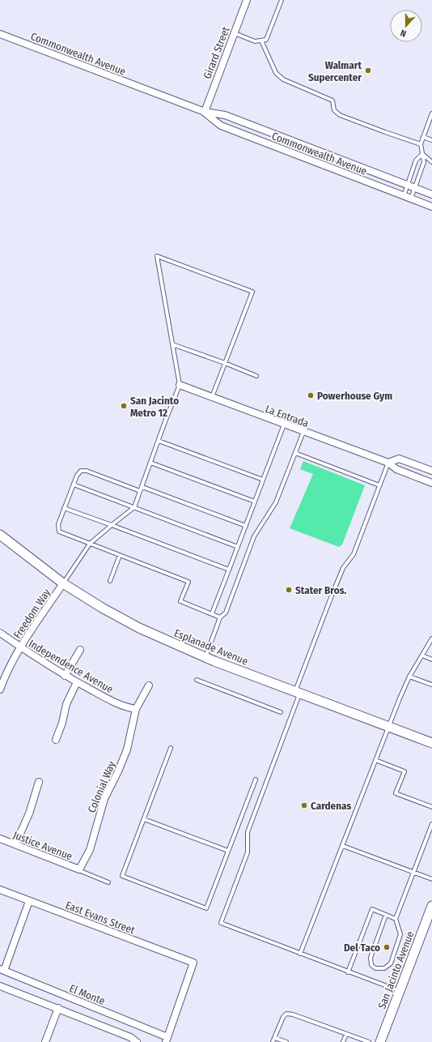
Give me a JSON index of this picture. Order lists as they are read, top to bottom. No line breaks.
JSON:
{"streets":{"main road":["Esplanade Avenue","San Jacinto Avenue"],"street":["Girard Street","Commonwealth Avenue","La Entrada","Freedom Way","Independence Avenue","Colonial Way","Justice Avenue","East Evans Street","El Monte"]},"crossings":[["Girard Street","Commonwealth Avenue"],["Freedom Way","Esplanade Avenue"],["Freedom Way","Independence Avenue"],["Independence Avenue","Colonial Way"],["Colonial Way","Justice Avenue"],["East Evans Street","El Monte"]],"places":["Walmart Supercenter","Powerhouse Gym","San Jacinto Metro 12","Stater Bros.","Cardenas","Del Taco"],"north":"bottom"}
